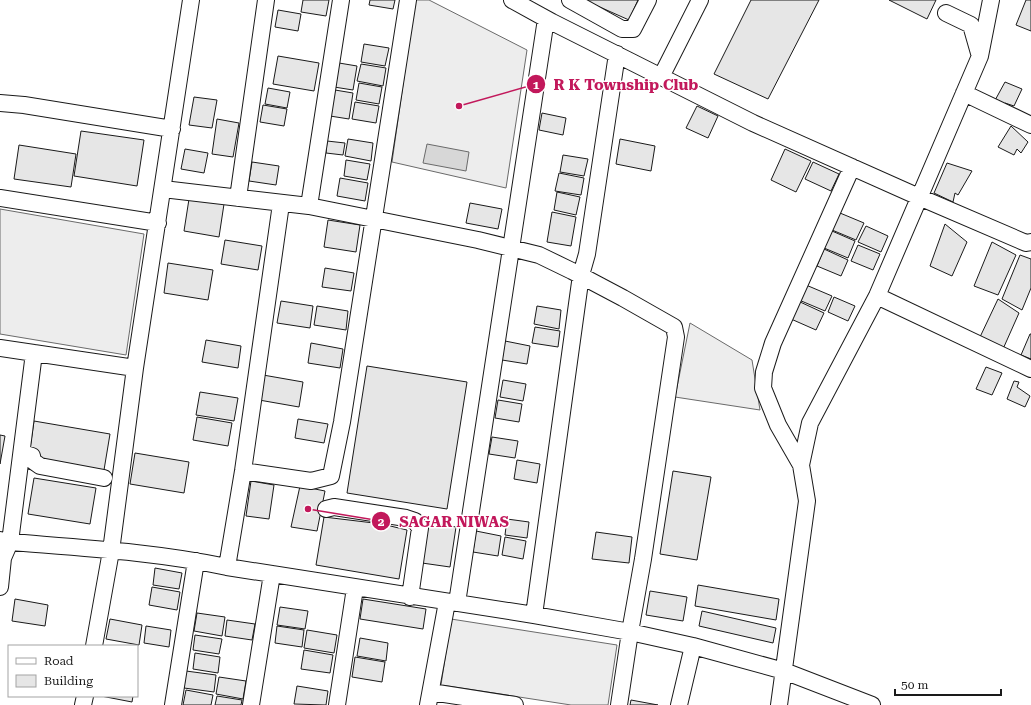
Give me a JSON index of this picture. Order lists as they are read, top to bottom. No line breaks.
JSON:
{"places":["R K Township Club","SAGAR NIWAS"],"legend":["Road","Building"],"scale_bar":"50 m"}
